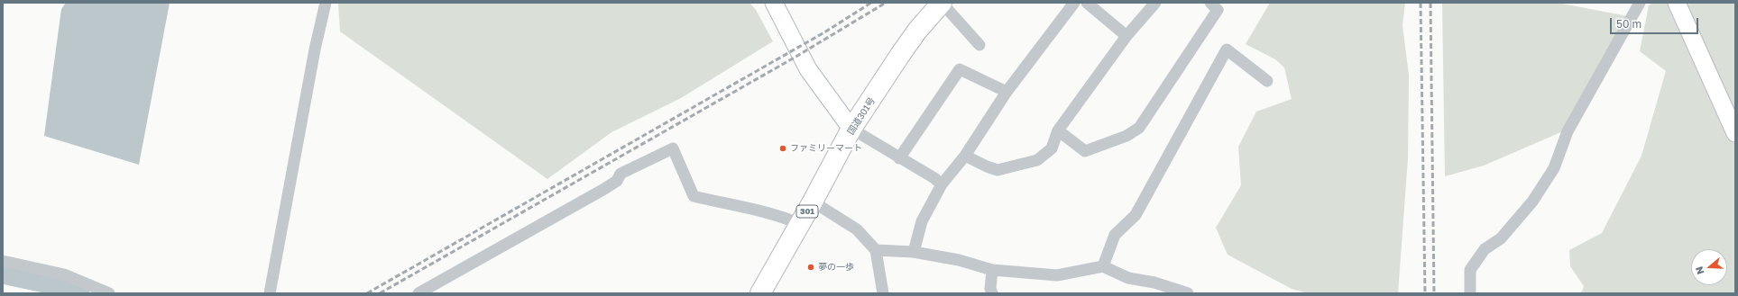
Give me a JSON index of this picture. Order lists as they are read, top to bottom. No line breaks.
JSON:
{"streets":{"highway":["国道301号","301"]},"places":["ファミリーマート","夢の一歩"],"scale_bar":"50 m","north":"left"}
